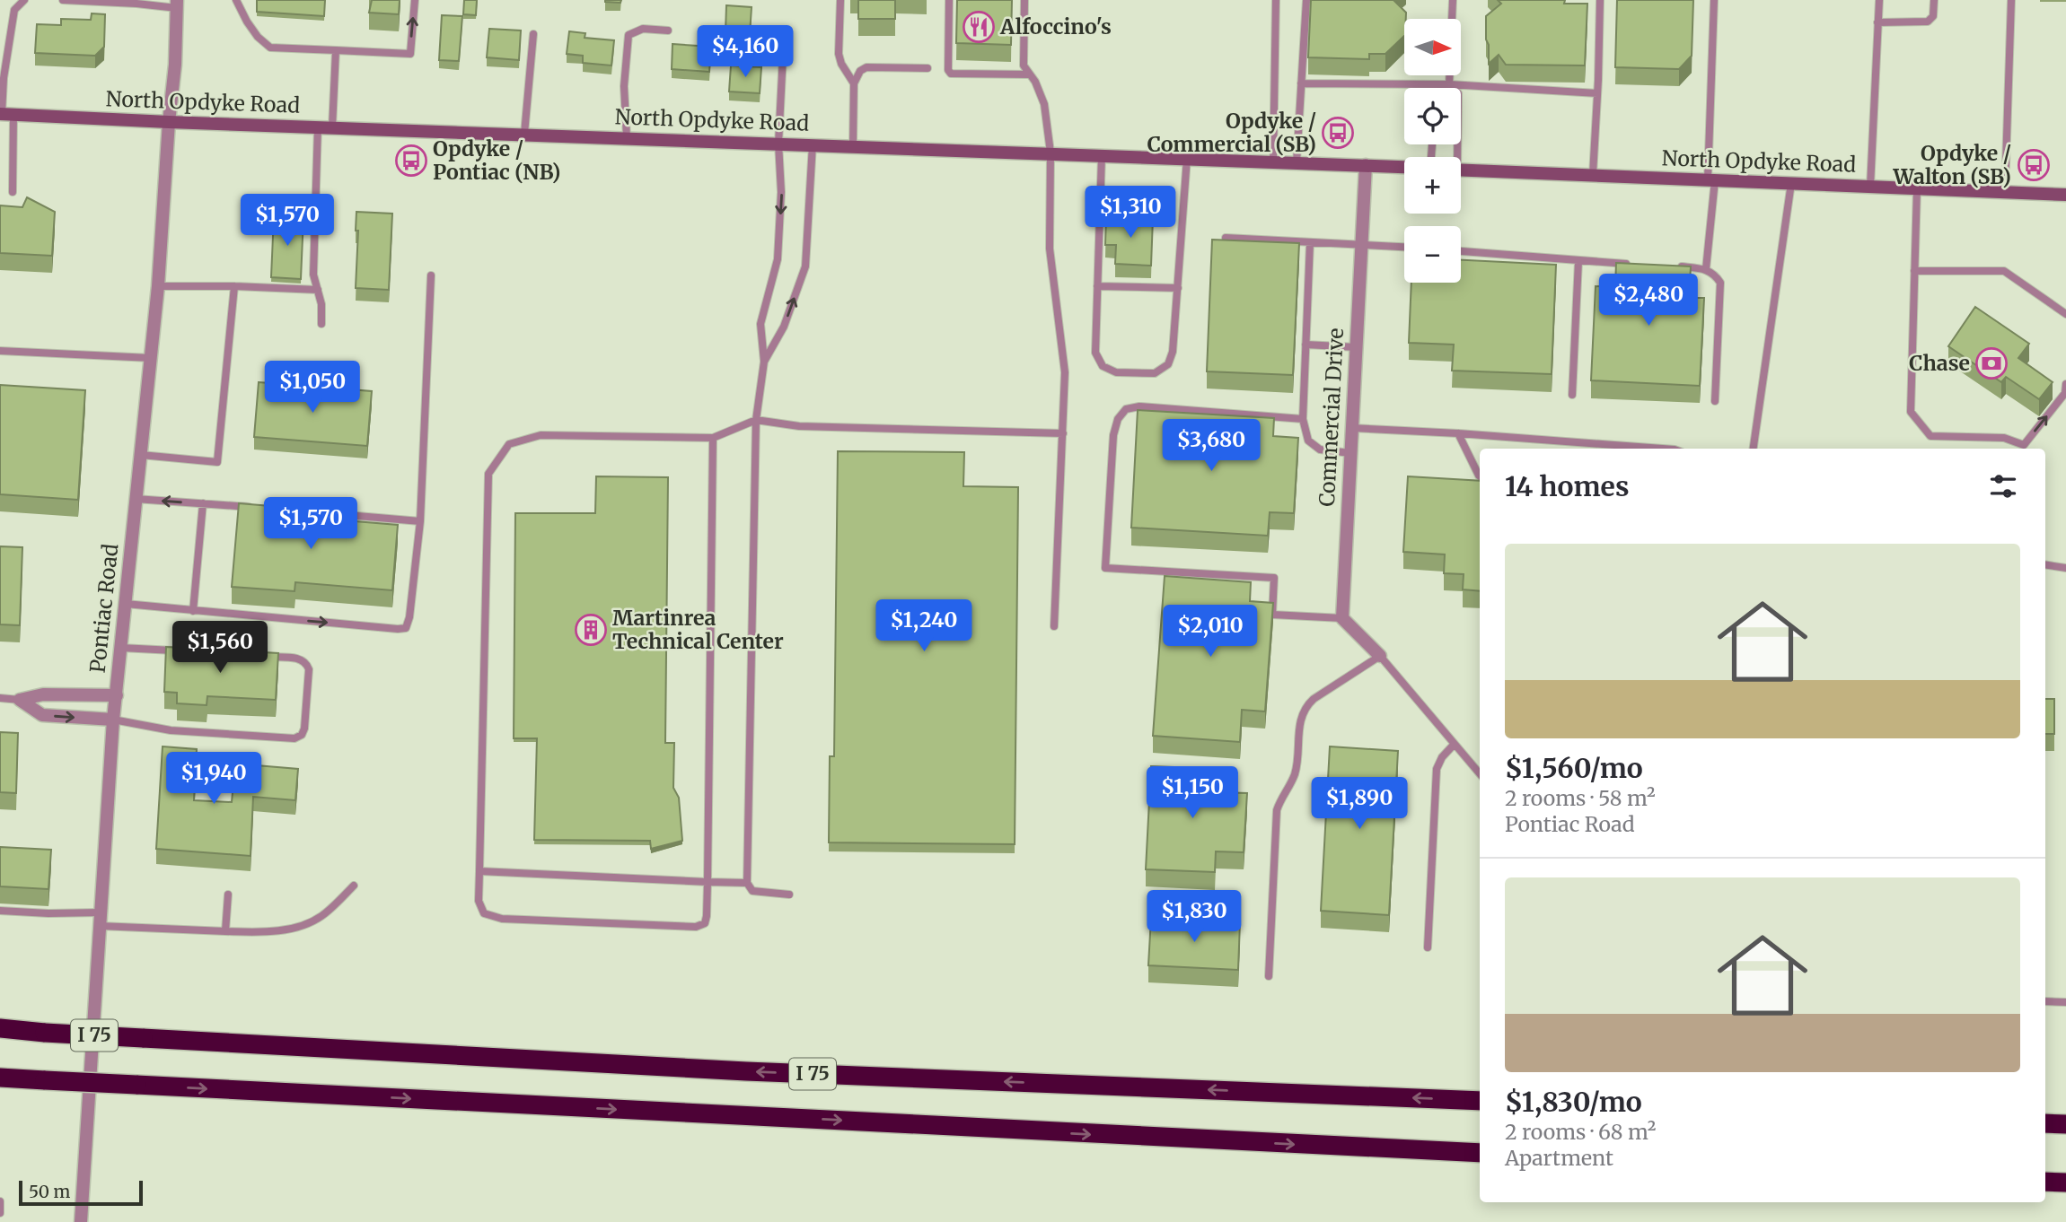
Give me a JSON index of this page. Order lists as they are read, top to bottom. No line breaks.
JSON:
{"streets":{"highway":["I 75"],"main road":["North Opdyke Road"],"street":["Commercial Drive","Pontiac Road"]},"crossings":[["North Opdyke Road","Commercial Drive"],["North Opdyke Road","Pontiac Road"]],"places":{"restaurant":["Alfoccino's"],"bus stop":["Opdyke / Commercial (SB)","Opdyke / Pontiac (NB)","Opdyke / Walton (SB)"],"bank":["Chase"],"building":["Martinrea Technical Center"]},"scale_bar":"50 m","north":"right","page":{"map_buttons":["+","−"],"price":["$4,160","$1,310","$1,570","$2,480","$1,050","$3,680","$1,570","$1,240","$2,010","$1,560","$1,940","$1,150","$1,890","$1,830"],"heading":"14 homes","list":[{"name":"$1,560/mo","note":"2 rooms · 58 m² · Pontiac Road"},{"name":"$1,830/mo","note":"2 rooms · 68 m² · Apartment"}],"scale":"50 m"}}
